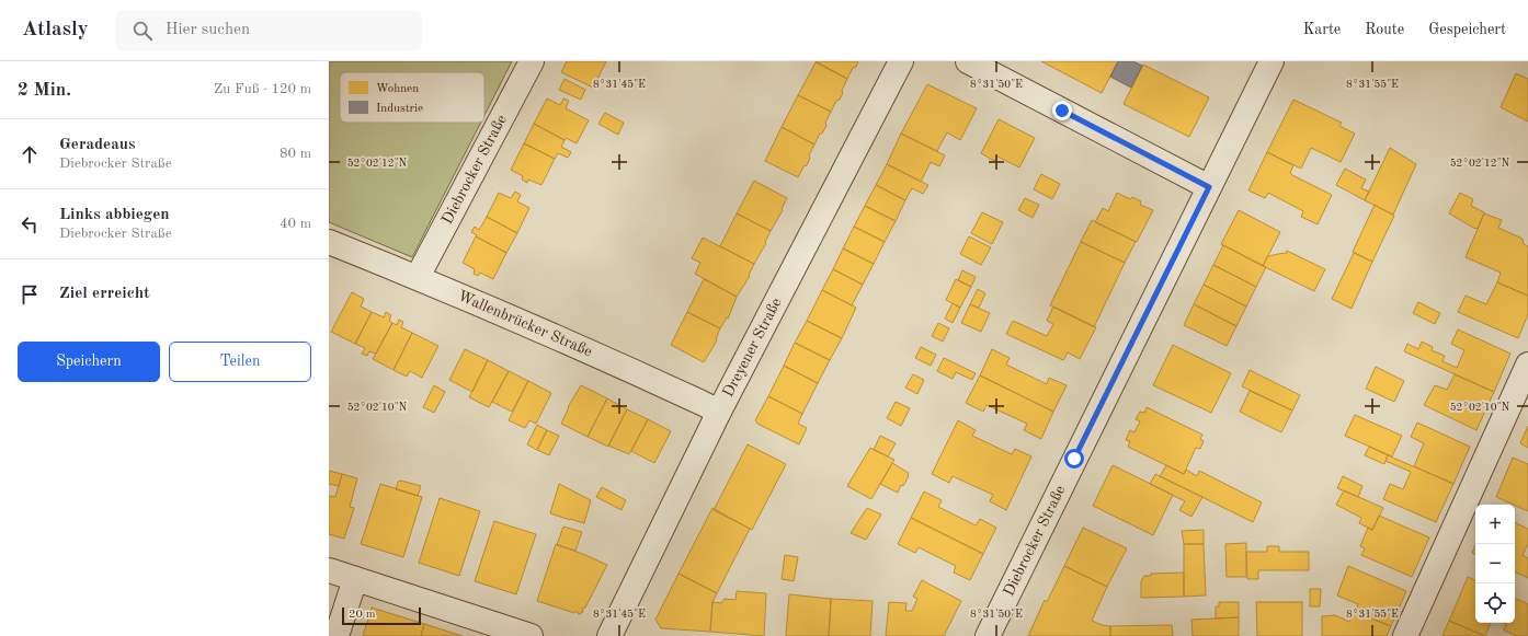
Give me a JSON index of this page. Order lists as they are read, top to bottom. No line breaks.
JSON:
{"streets":{"street":["Diebrocker Straße","Wallenbrücker Straße","Dreyener Straße"]},"crossings":[["Diebrocker Straße","Wallenbrücker Straße"],["Wallenbrücker Straße","Dreyener Straße"]],"legend":["Wohnen","Industrie"],"scale_bar":"20 m","page":{"header":"Atlasly","search":"Hier suchen","nav":["Karte","Route","Gespeichert"],"heading":["2 Min.","Zu Fuß · 120 m"],"list":[["Geradeaus","Diebrocker Straße","80 m"],["Links abbiegen","Diebrocker Straße","40 m"],"Ziel erreicht"],"buttons":["Speichern","Teilen"],"map_buttons":["+","−"],"scale":"20 m"},"coordinates":["8°31'45\"E","8°31'50\"E","8°31'55\"E","52°02'12\"N","52°02'10\"N"]}
